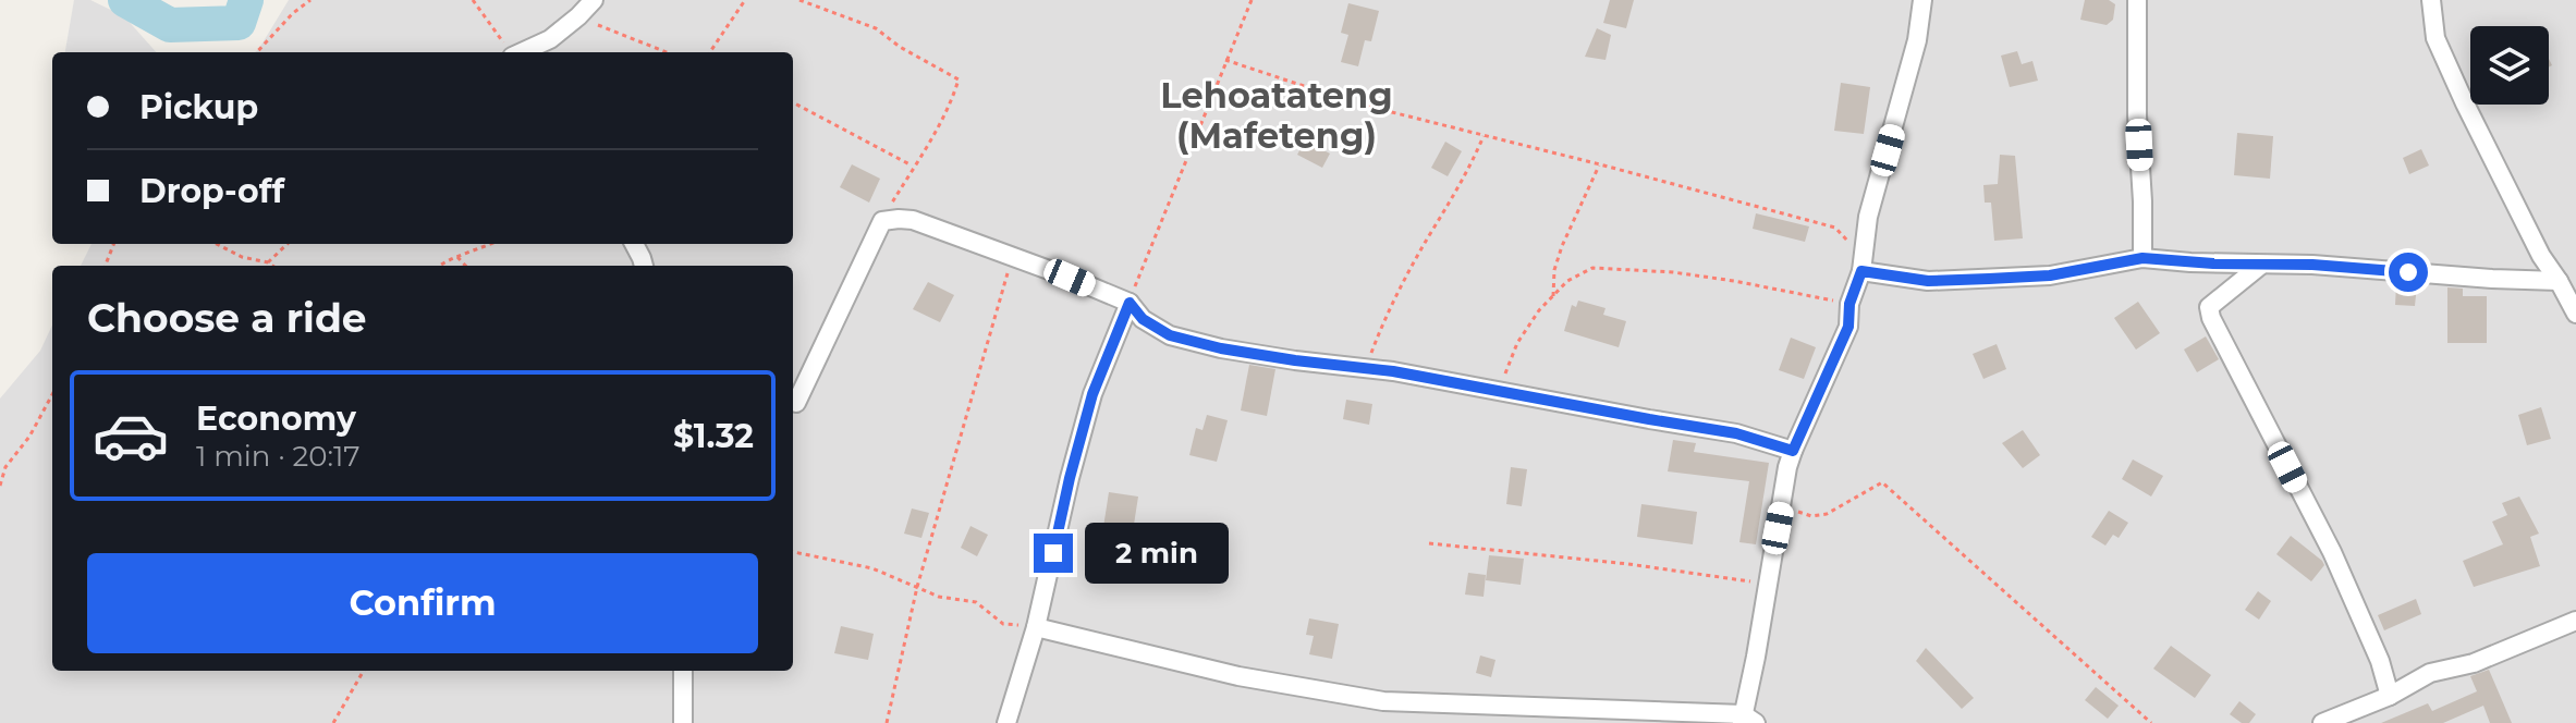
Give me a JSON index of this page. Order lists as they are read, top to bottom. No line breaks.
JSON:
{"districts":["Lehoatateng (Mafeteng)"],"page":{"banner":["Pickup","Drop-off"],"heading":"Choose a ride","list":[{"name":"Economy","note":"1 min · 20:17","value":"$1.32"}],"bubble":"2 min","buttons":"Confirm"}}
